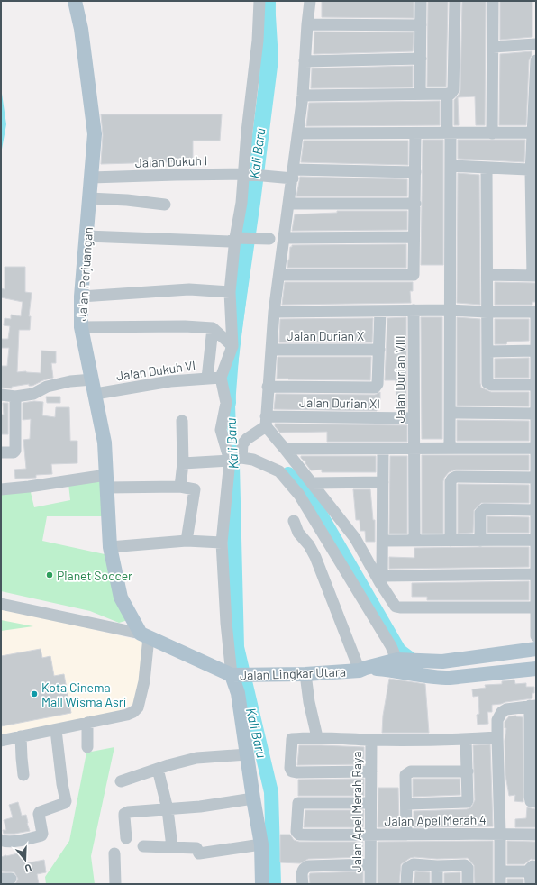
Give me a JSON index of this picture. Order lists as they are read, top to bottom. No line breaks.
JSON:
{"streets":{"main road":["Jalan Perjuangan","Jalan Lingkar Utara"],"street":["Jalan Dukuh I","Jalan Durian X","Jalan Dukuh VI","Jalan Durian VIII","Jalan Durian XI","Jalan Apel Merah Raya","Jalan Apel Merah 4"]},"crossings":[["Jalan Dukuh I","Jalan Perjuangan"],["Jalan Perjuangan","Jalan Dukuh VI"],["Jalan Perjuangan","Jalan Lingkar Utara"],["Jalan Durian VIII","Jalan Durian XI"],["Jalan Apel Merah Raya","Jalan Apel Merah 4"]],"water":["Kali Baru"],"places":["Planet Soccer","Kota Cinema Mall Wisma Asri"],"north":"bottom"}
